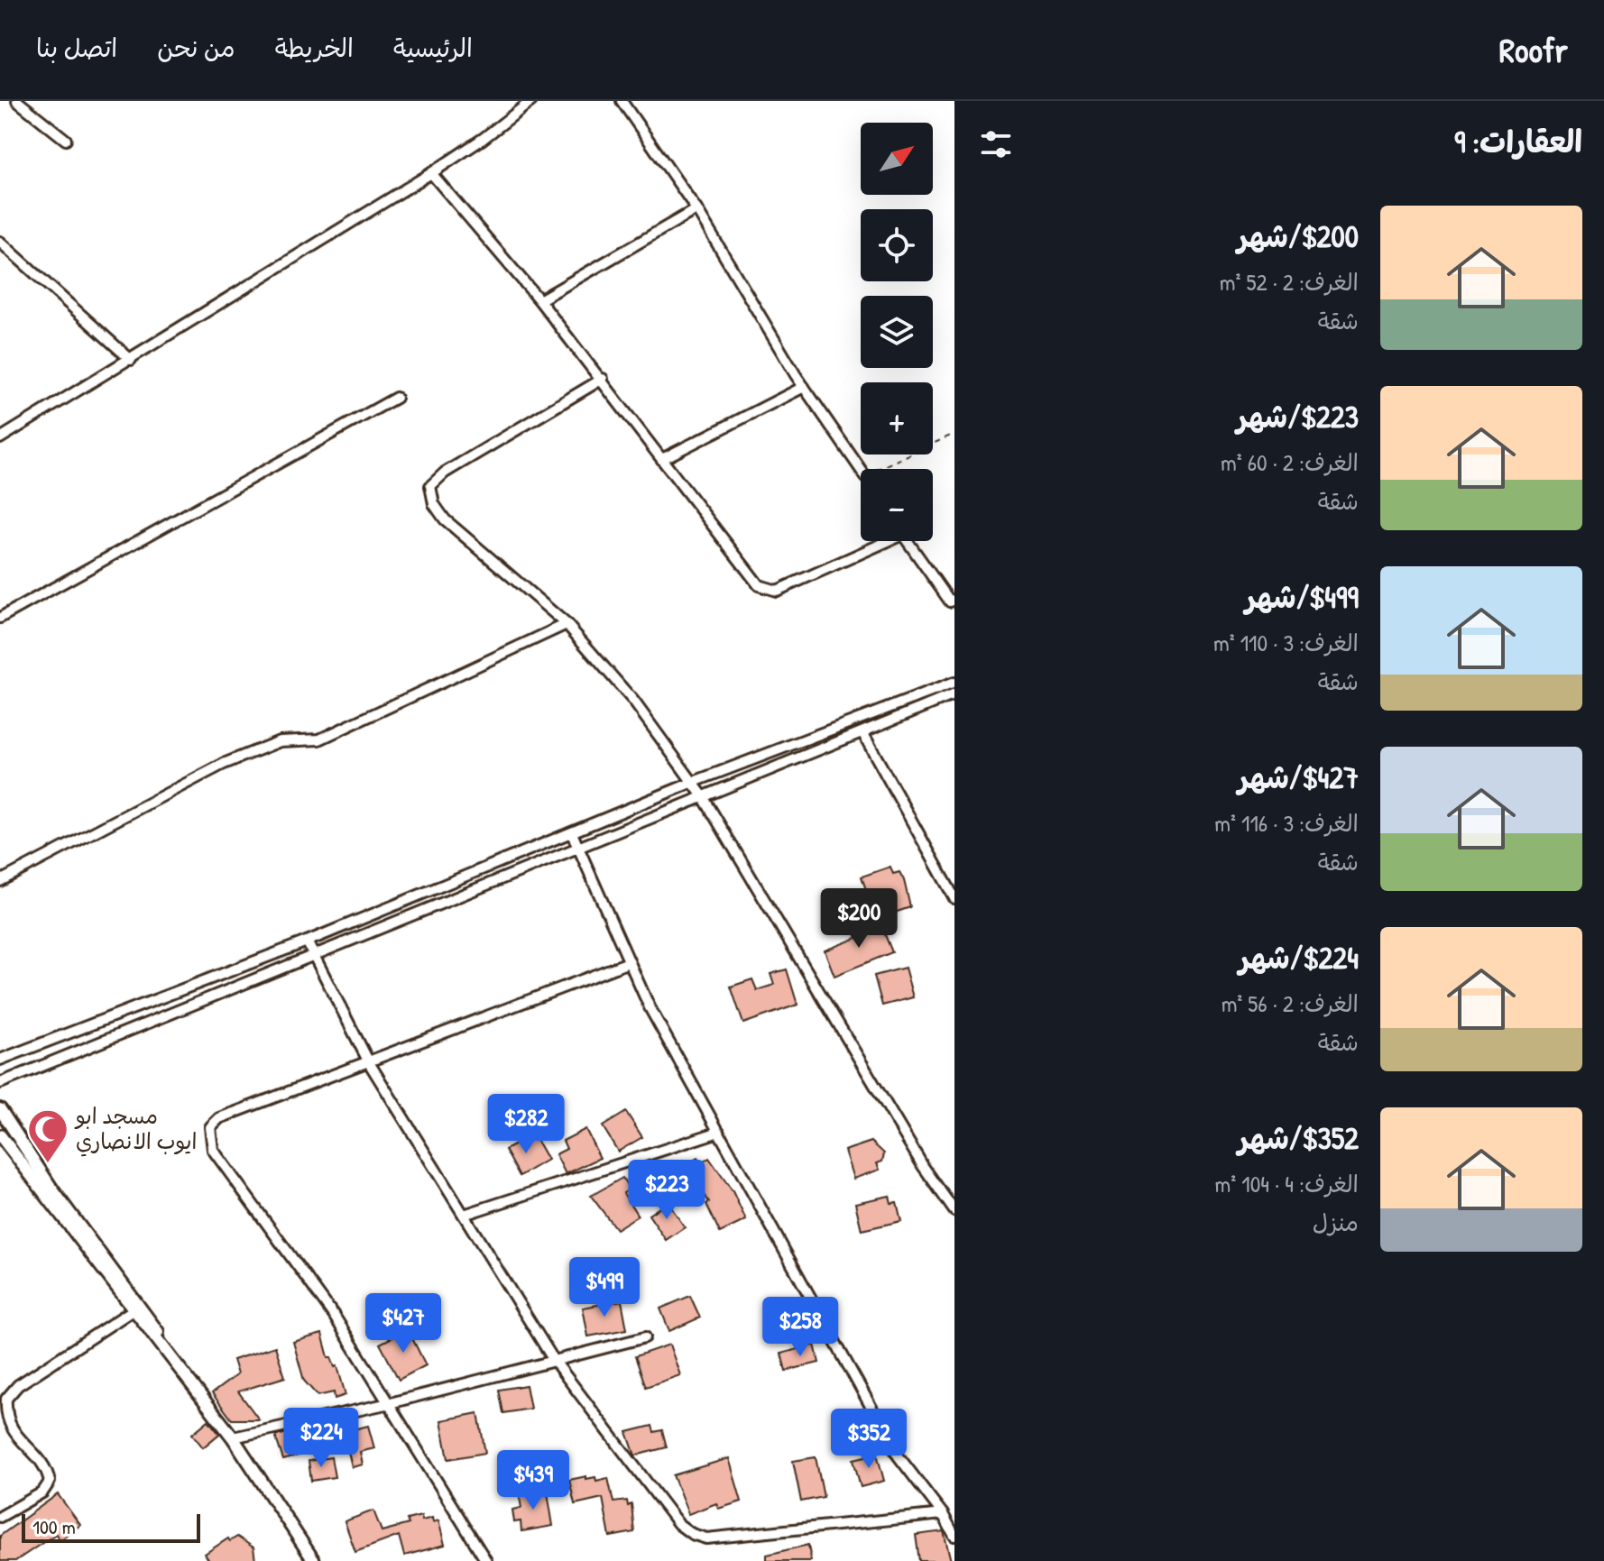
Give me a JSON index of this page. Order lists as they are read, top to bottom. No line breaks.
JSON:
{"places":{"mosque":["مسجد ابو ايوب الانصاري"]},"scale_bar":"100 m","north":"top right","page":{"header":"Roofr","nav":["الرئيسية","الخريطة","من نحن","اتصل بنا"],"heading":"العقارات: 9","map_buttons":["+","−"],"list":[{"name":"$200/شهر","note":"الغرف: 2 · 52 m² · شقة"},{"name":"$223/شهر","note":"الغرف: 2 · 60 m² · شقة"},{"name":"$499/شهر","note":"الغرف: 3 · 110 m² · شقة"},{"name":"$427/شهر","note":"الغرف: 3 · 116 m² · شقة"},{"name":"$224/شهر","note":"الغرف: 2 · 56 m² · شقة"},{"name":"$352/شهر","note":"الغرف: 4 · 104 m² · منزل"}],"price":["$200","$282","$223","$499","$427","$258","$224","$352","$439"],"scale":"100 m"}}
